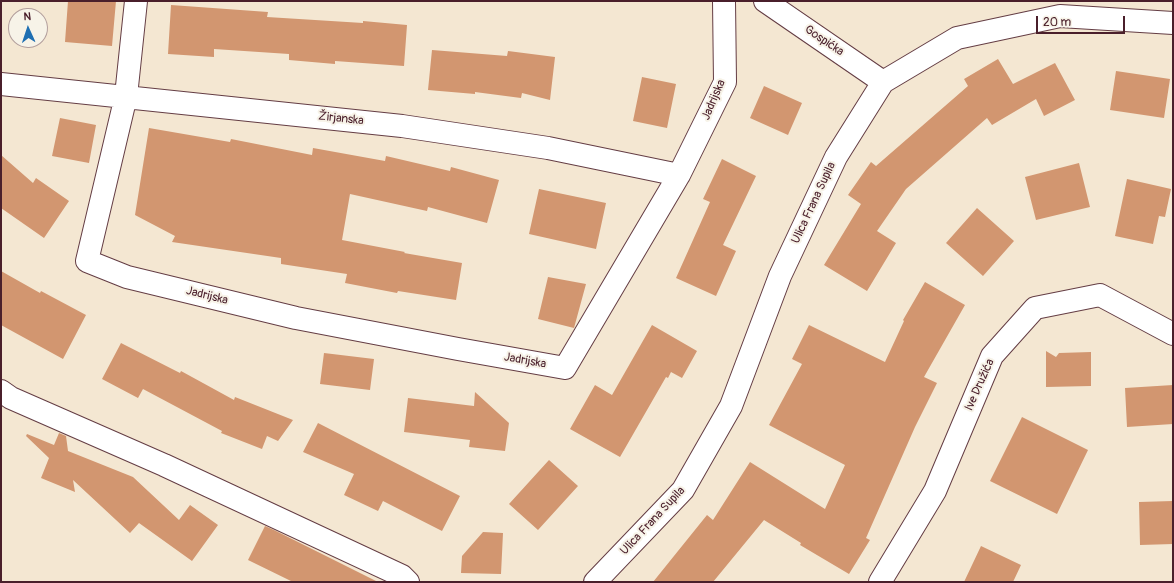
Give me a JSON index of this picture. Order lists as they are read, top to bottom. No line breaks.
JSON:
{"streets":{"street":["Gospićka","Jadrijska","Žirjanska","Ulica Frana Supila","Ive Družića"]},"crossings":[["Gospićka","Ulica Frana Supila"],["Jadrijska","Žirjanska"]],"scale_bar":"20 m","north":"top"}
